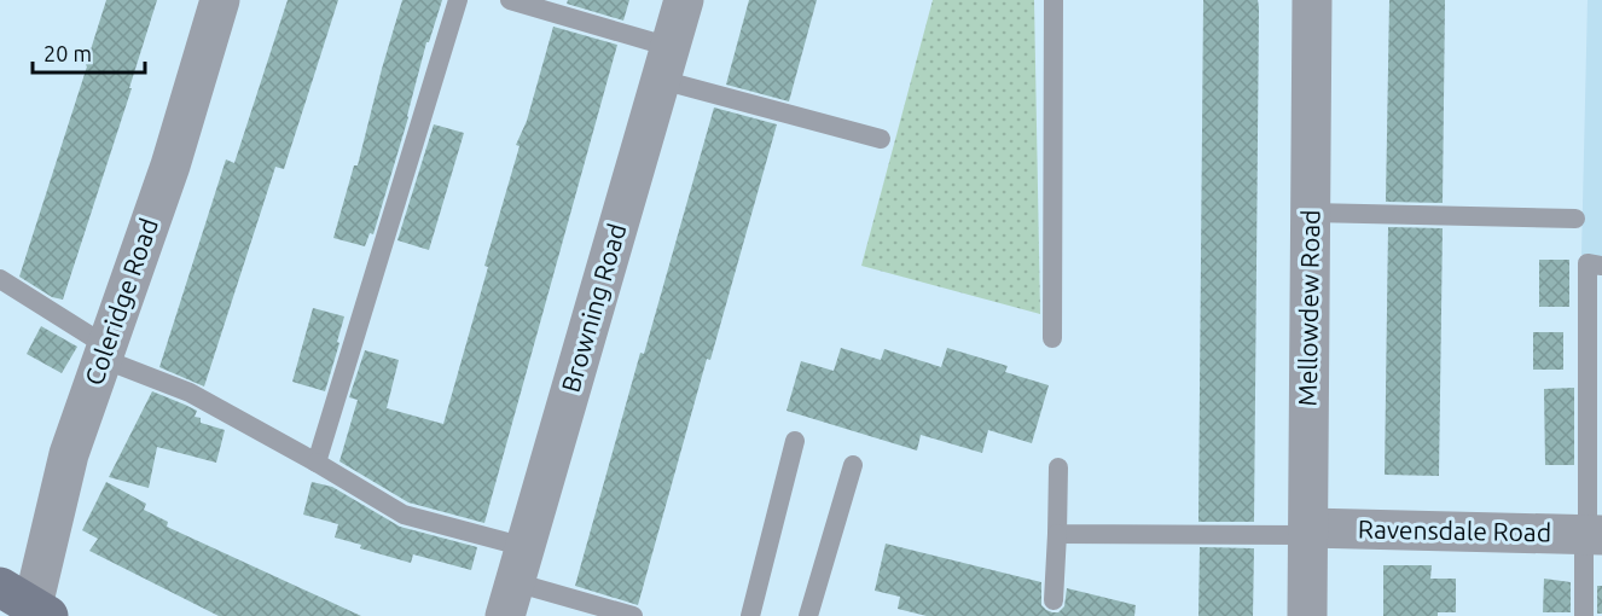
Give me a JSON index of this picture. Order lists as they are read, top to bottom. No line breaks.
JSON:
{"streets":{"street":["Coleridge Road","Browning Road","Mellowdew Road","Ravensdale Road"]},"crossings":[["Mellowdew Road","Ravensdale Road"]],"scale_bar":"20 m"}
